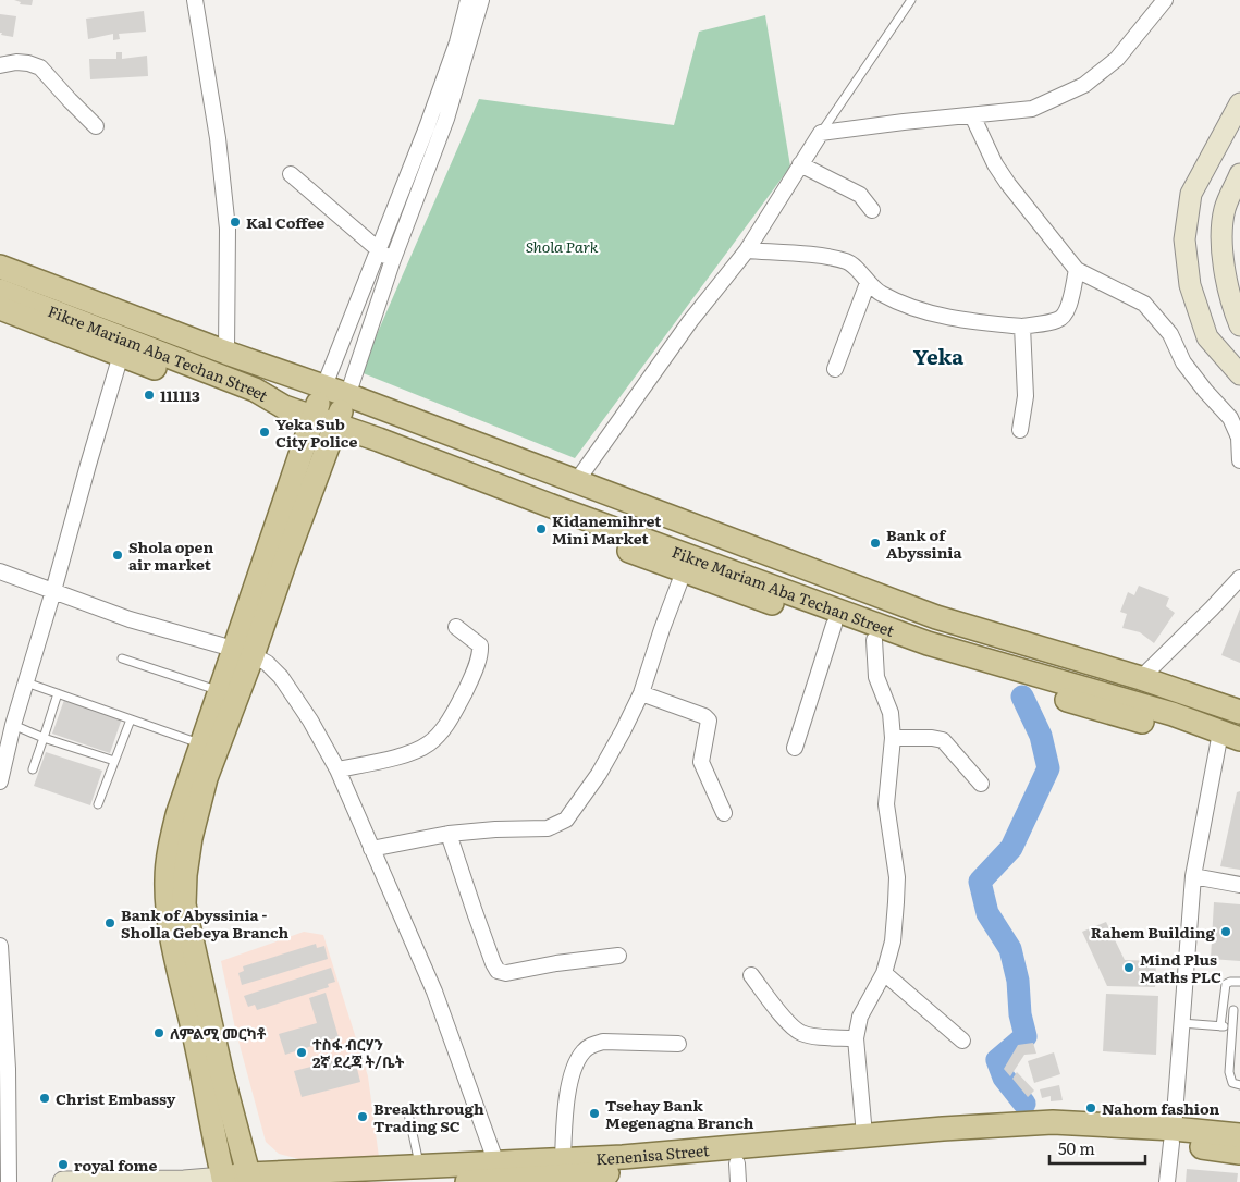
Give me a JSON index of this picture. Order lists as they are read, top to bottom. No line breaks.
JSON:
{"streets":{"main road":["Fikre Mariam Aba Techan Street","Kenenisa Street"]},"districts":["Yeka"],"parks":["Shola Park"],"places":["Kal Coffee","111113","Yeka Sub City Police","Kidanemihret Mini Market","Bank of Abyssinia","Shola open air market","Bank of Abyssinia - Sholla Gebeya Branch","Rahem Building","Mind Plus Maths PLC","ለምልሚ መርካቶ","ተስፋ ብርሃን 2ኛ ደረጃ ት/ቤት","Christ Embassy","Nahom fashion","Tsehay Bank Megenagna Branch","Breakthrough Trading SC","royal fome"],"scale_bar":"50 m"}
